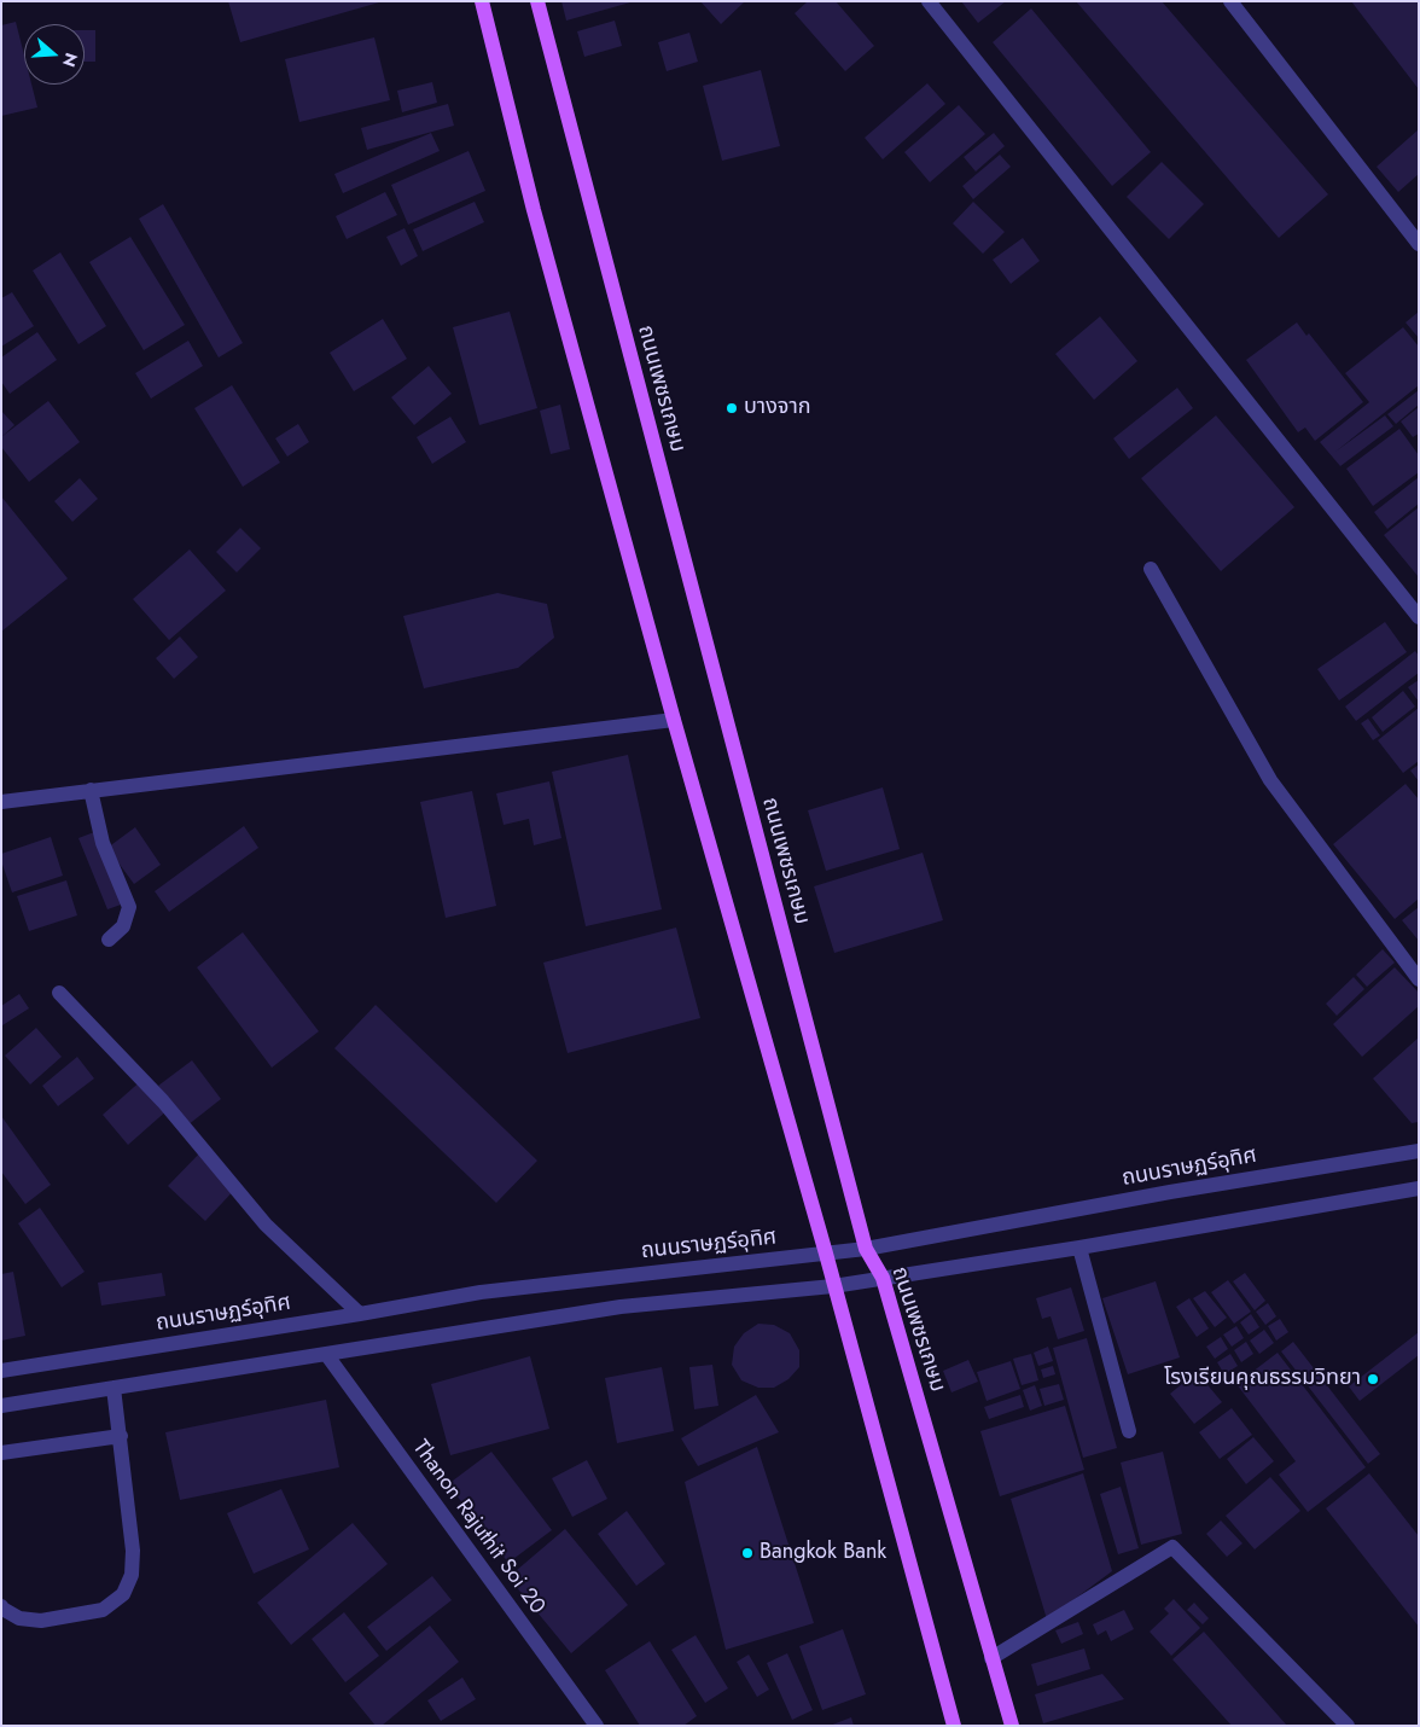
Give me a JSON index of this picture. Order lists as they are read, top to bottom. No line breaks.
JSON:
{"streets":{"main road":["ถนนเพชรเกษม"],"street":["ถนนราษฏร์อุทิศ","Thanon Rajuthit Soi 20"]},"crossings":[["ถนนเพชรเกษม","ถนนราษฏร์อุทิศ"]],"places":["บางจาก","โรงเรียนคุณธรรมวิทยา","Bangkok Bank"],"north":"right"}
